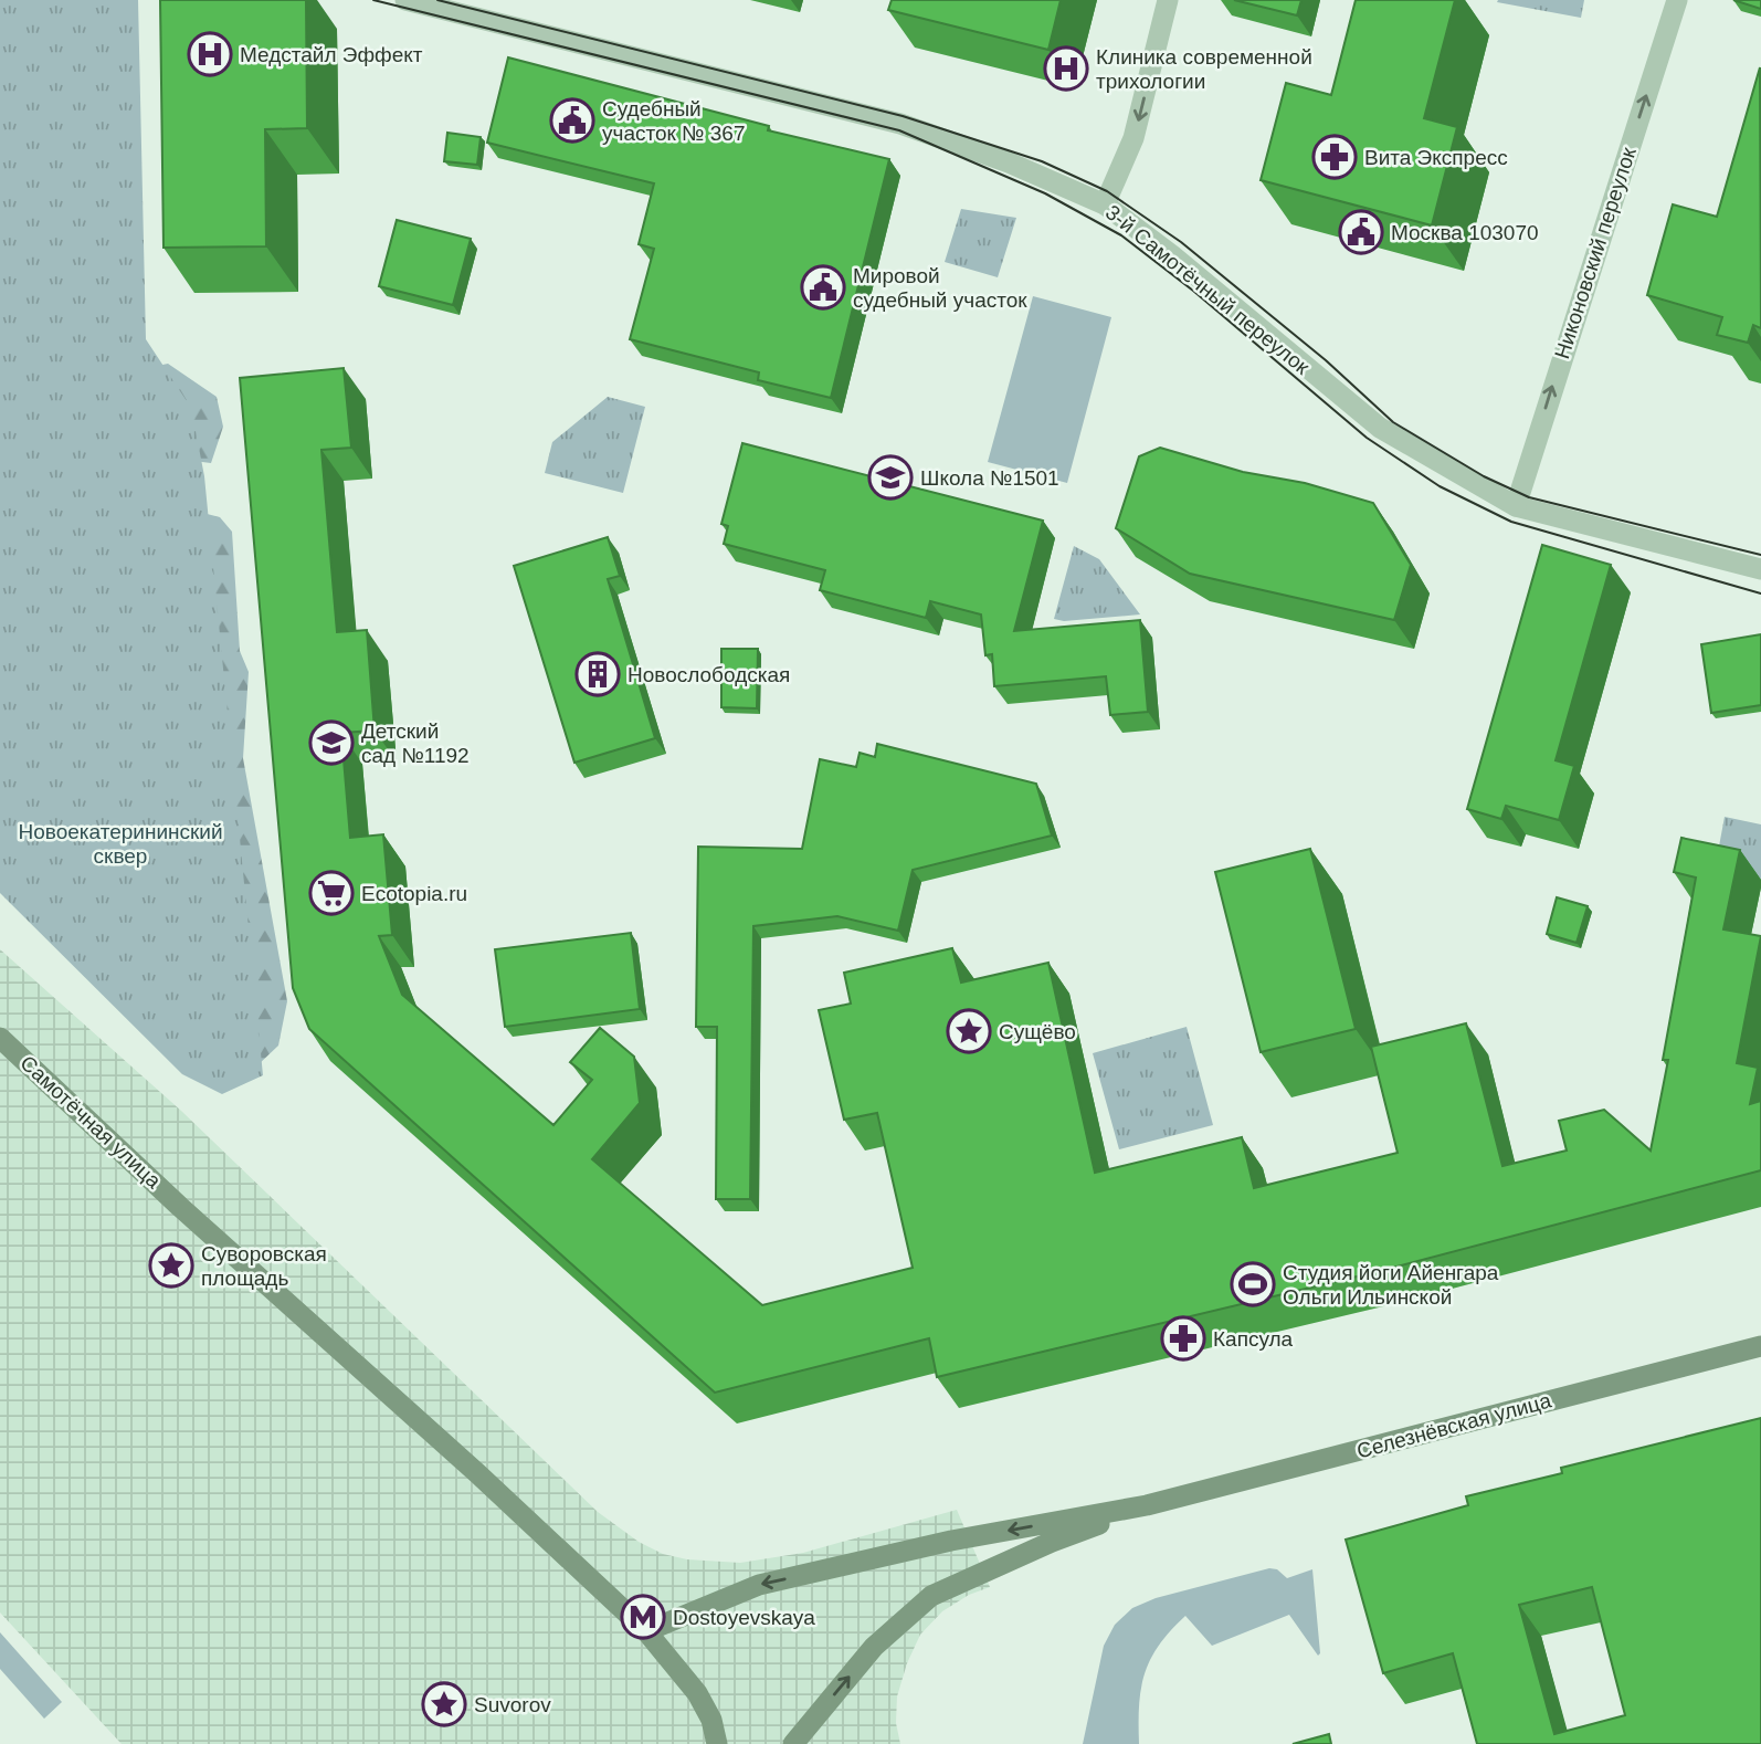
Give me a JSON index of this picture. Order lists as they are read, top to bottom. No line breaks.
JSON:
{"streets":{"main road":["Самотёчная улица","Селезнёвская улица"],"street":["Никоновский переулок","3-й Самотёчный переулок"]},"crossings":[["Никоновский переулок","3-й Самотёчный переулок"],["Самотёчная улица","Селезнёвская улица"]],"one_way":["Никоновский переулок"],"parks":["Новоекатерининский сквер"],"places":{"hospital":["Медстайл Эффект","Клиника современной трихологии"],"public building":["Судебный участок № 367","Москва 103070","Мировой судебный участок"],"pharmacy":["Вита Экспресс","Капсула"],"school or university":["Школа №1501","Детский сад №1192"],"building":["Новослободская"],"supermarket":["Ecotopia.ru"],"place":["Сущёво","Суворовская площадь","Suvorov"],"sports":["Студия йоги Айенгара Ольги Ильинской"],"metro station":["Dostoyevskaya"]}}
